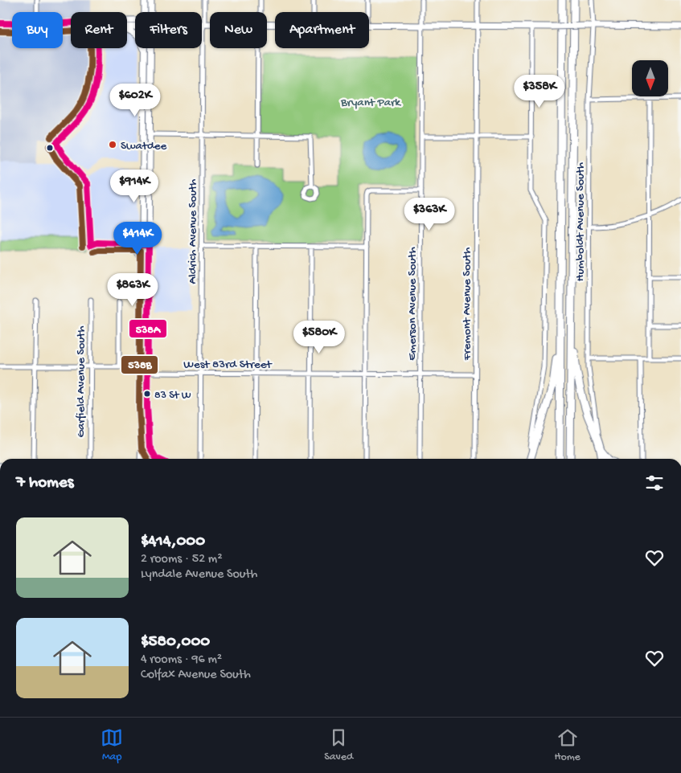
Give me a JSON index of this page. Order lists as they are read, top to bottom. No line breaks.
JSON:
{"streets":{"street":["Humboldt Avenue South","Aldrich Avenue South","Emerson Avenue South","Fremont Avenue South","West 83rd Street","Garfield Avenue South"]},"crossings":[["Aldrich Avenue South","West 83rd Street"],["Emerson Avenue South","West 83rd Street"],["Fremont Avenue South","West 83rd Street"]],"parks":["Bryant Park"],"places":["Swatdee","83 St W"],"lines":["transit line 538A","transit line 538B"],"north":"bottom","page":{"chip":["Buy","Rent","Filters","New","Apartment"],"price":["$358K","$602K","$914K","$363K","$414K","$863K","$580K"],"heading":"7 homes","list":[{"name":"$414,000","note":"2 rooms · 52 m² · Lyndale Avenue South"},{"name":"$580,000","note":"4 rooms · 96 m² · Colfax Avenue South"}],"tabs":["Map","Saved","Home"]}}
